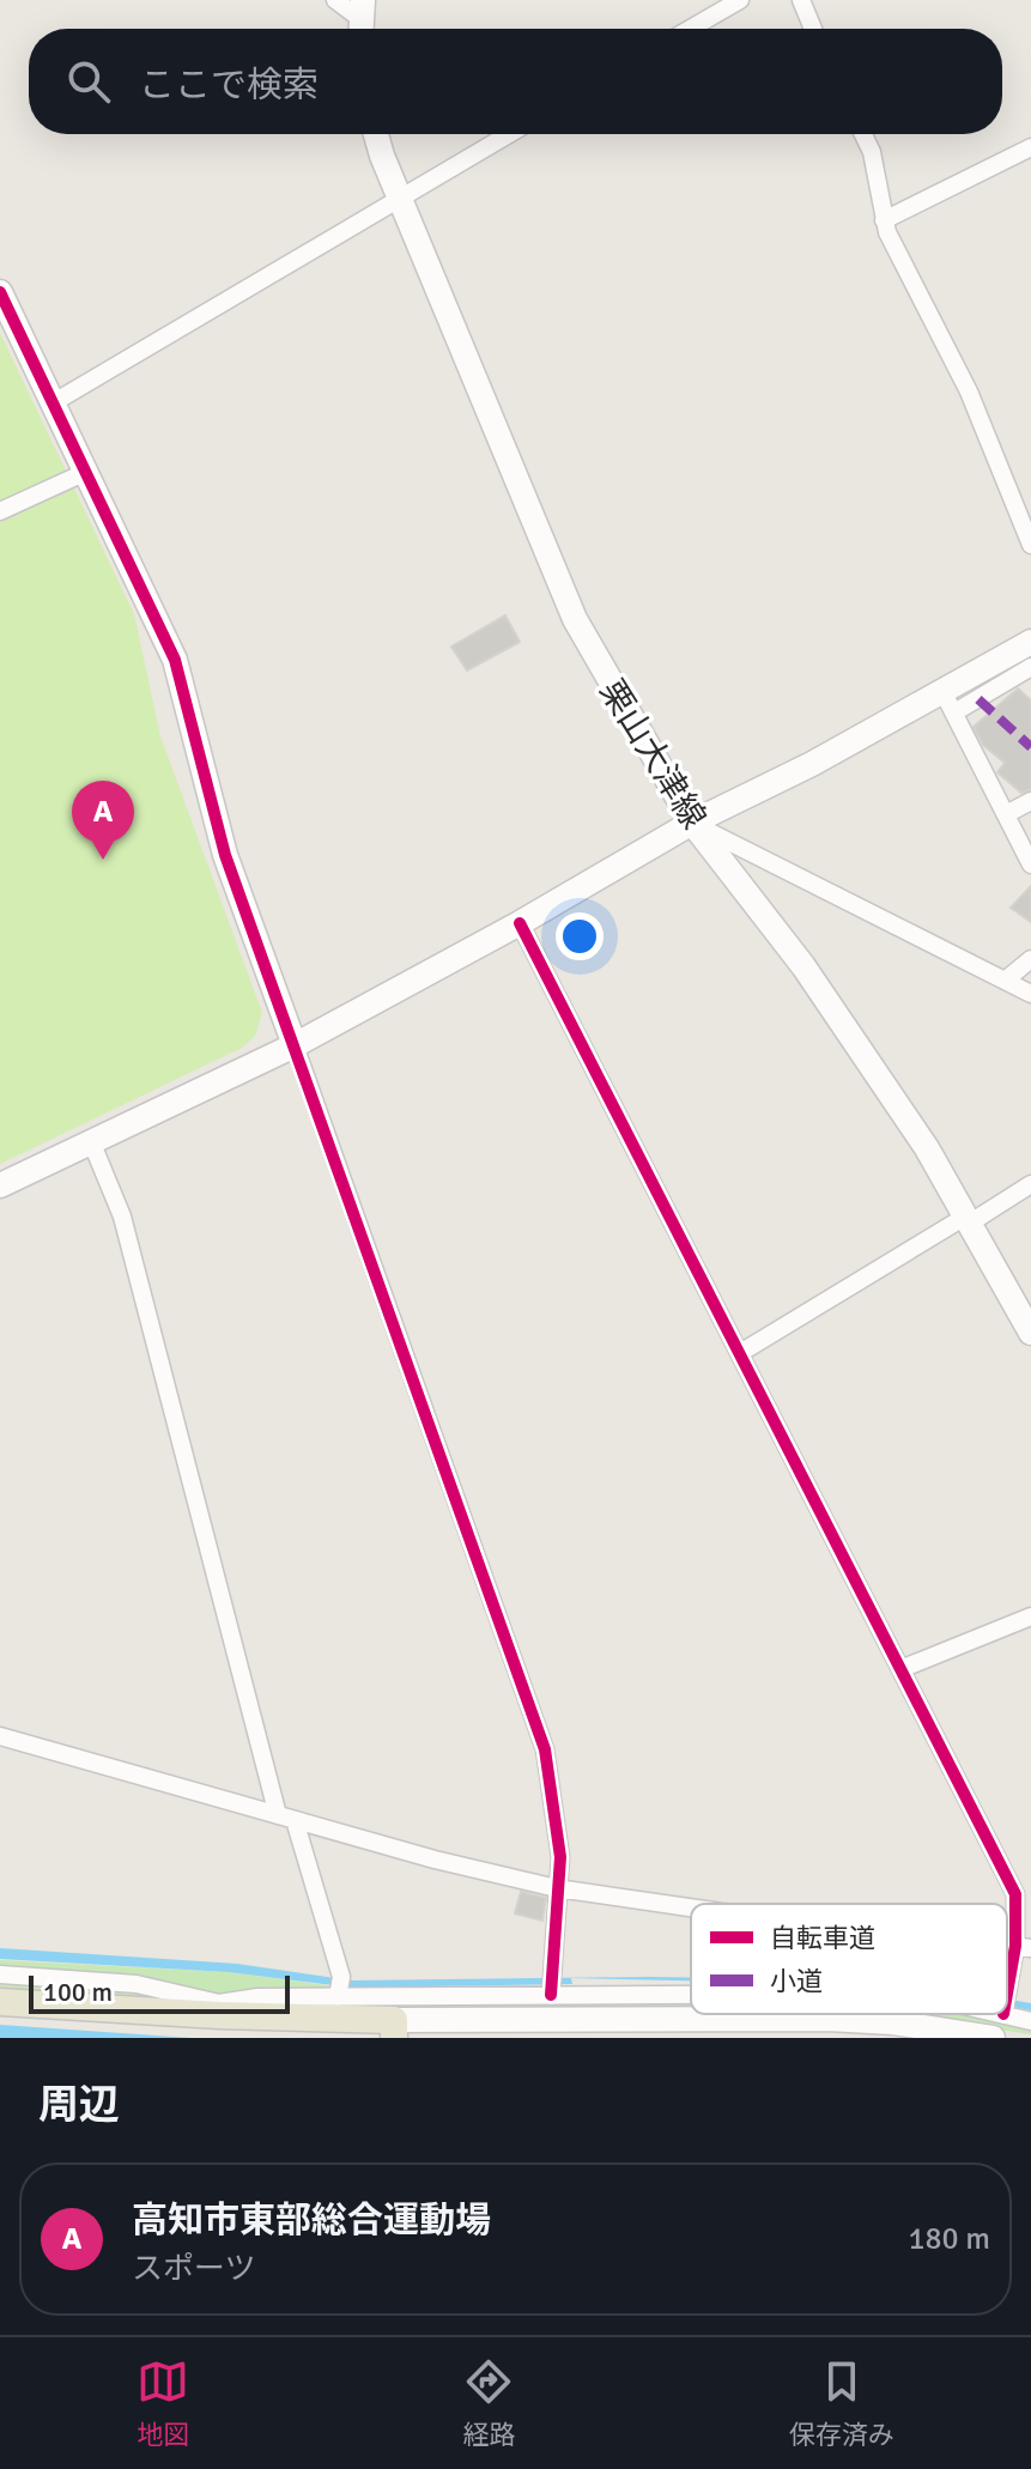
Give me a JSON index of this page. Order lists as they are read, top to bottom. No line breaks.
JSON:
{"streets":{"street":["栗山大津線"]},"legend":["自転車道","小道"],"scale_bar":"100 m","page":{"search":"ここで検索","pins":"A","scale":"100 m","heading":"周辺","list":[{"mark":"A","name":"高知市東部総合運動場","note":"スポーツ","value":"180 m"}],"nav":["地図","経路","保存済み"]}}
